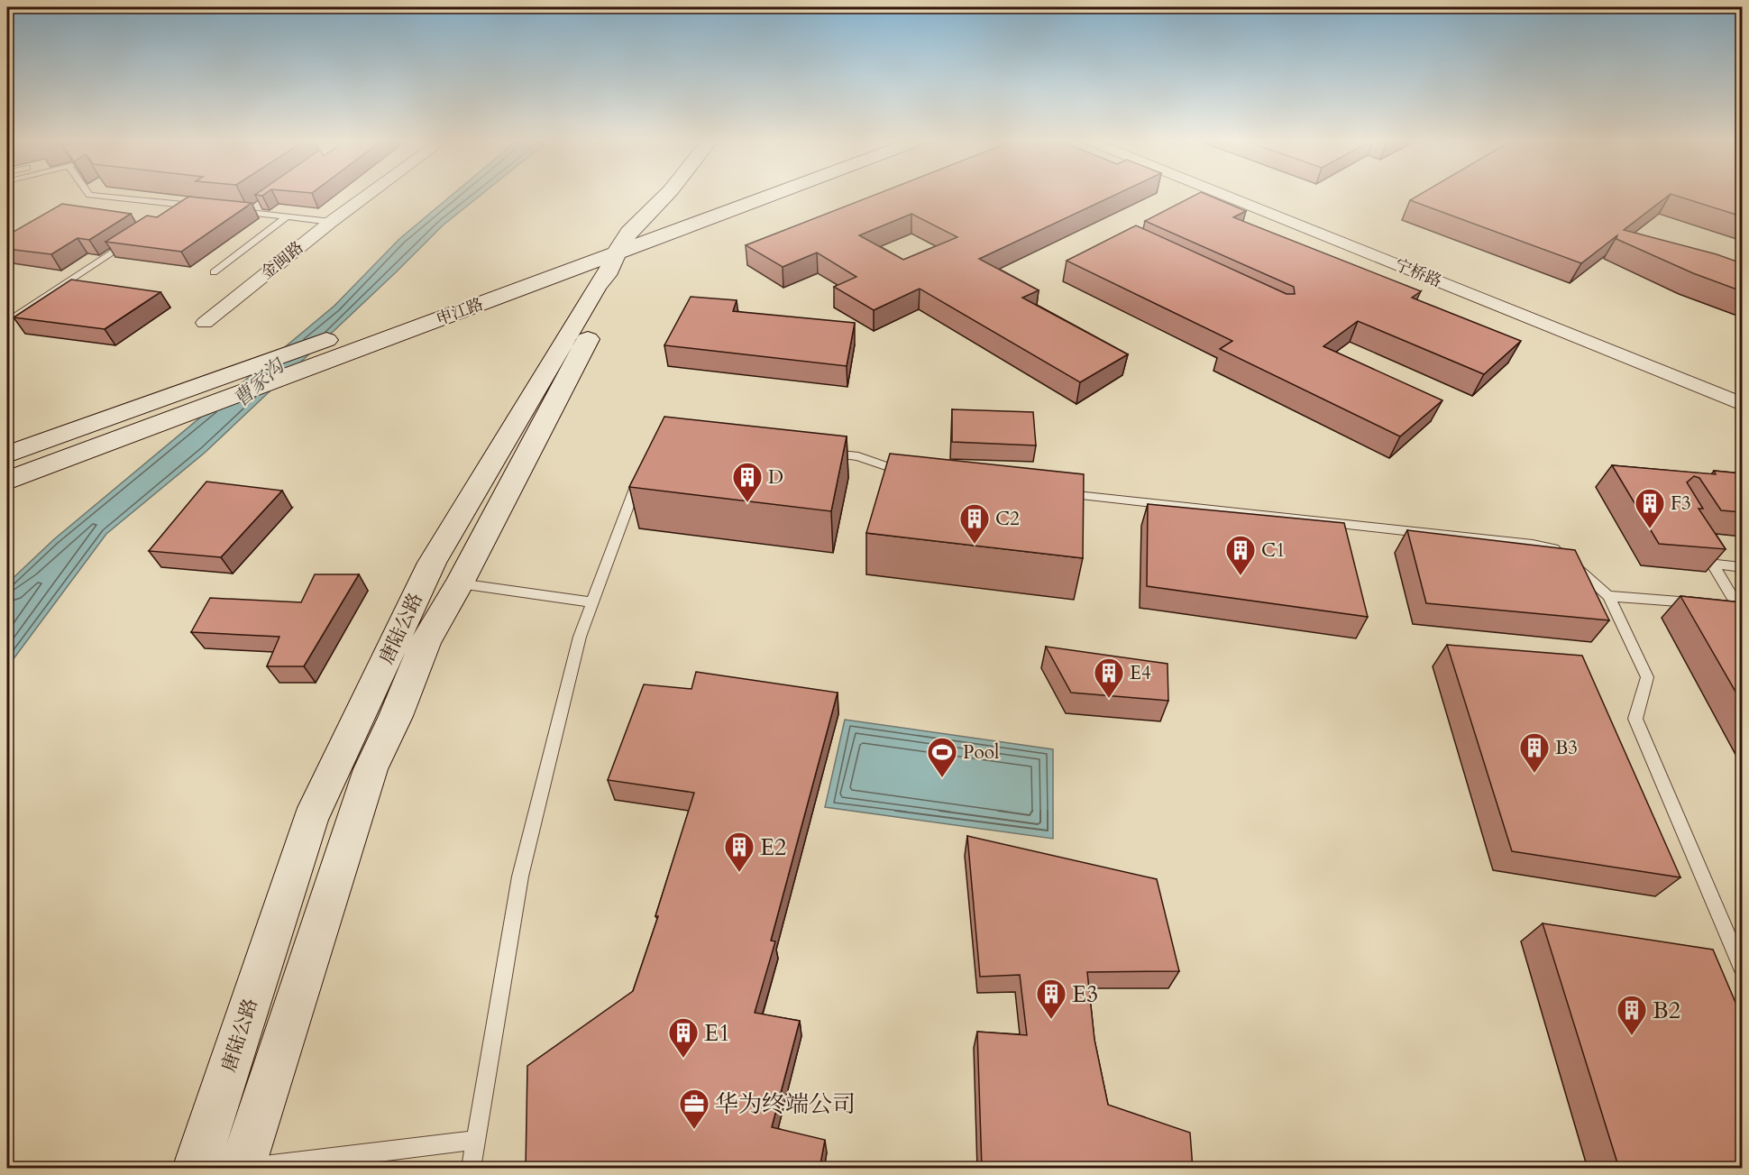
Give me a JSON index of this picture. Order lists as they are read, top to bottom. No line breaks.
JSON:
{"streets":{"main road":["申江路","唐陆公路"],"street":["金闽路","宁桥路"]},"crossings":[["申江路","唐陆公路"]],"water":["曹家沟"],"places":{"building":["D","F3","C2","C1","E4","B3","E2","E3","B2","E1"],"sports":["Pool"],"office":["华为终端公司"]}}
